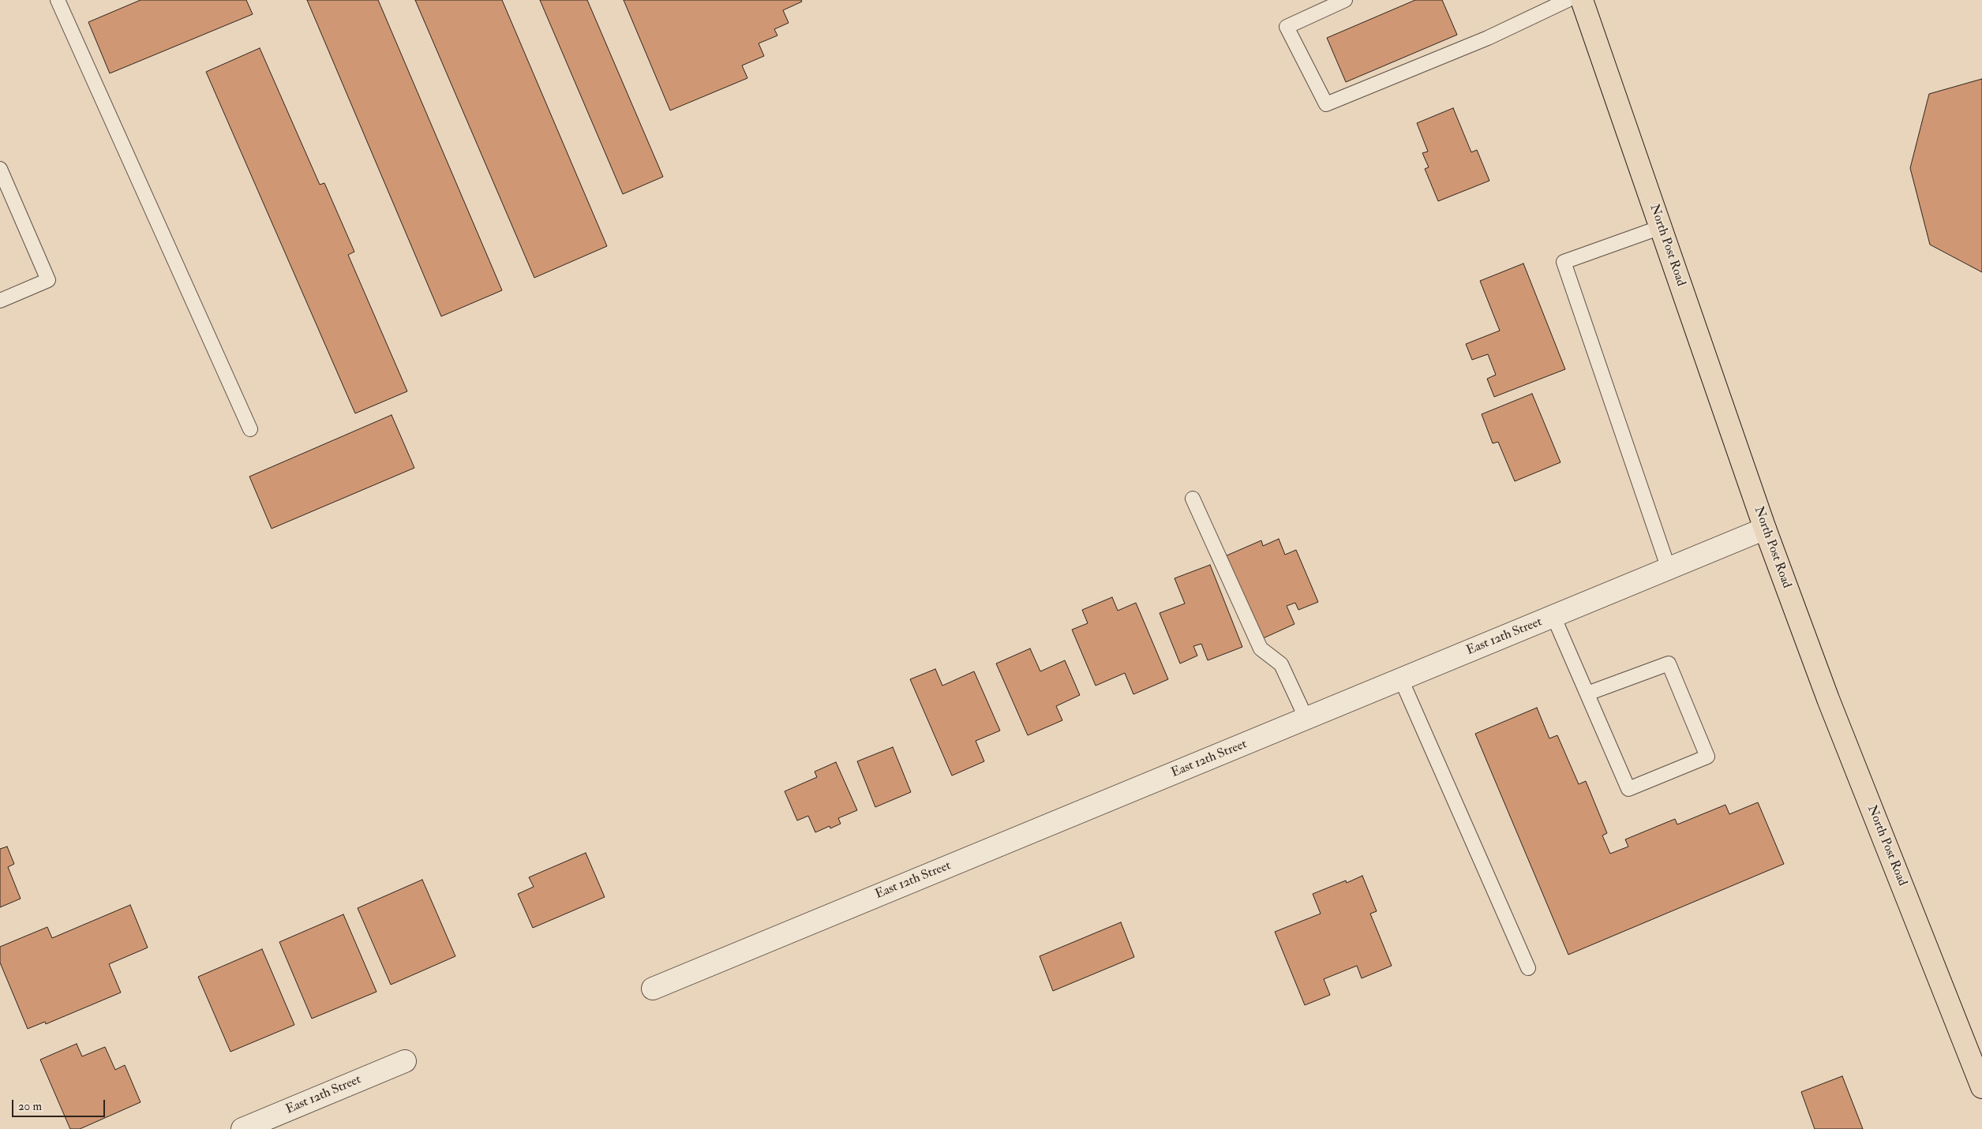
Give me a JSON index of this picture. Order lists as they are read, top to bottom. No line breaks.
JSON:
{"streets":{"main road":["North Post Road"],"street":["East 12th Street"]},"crossings":[["North Post Road","East 12th Street"]],"scale_bar":"20 m"}
